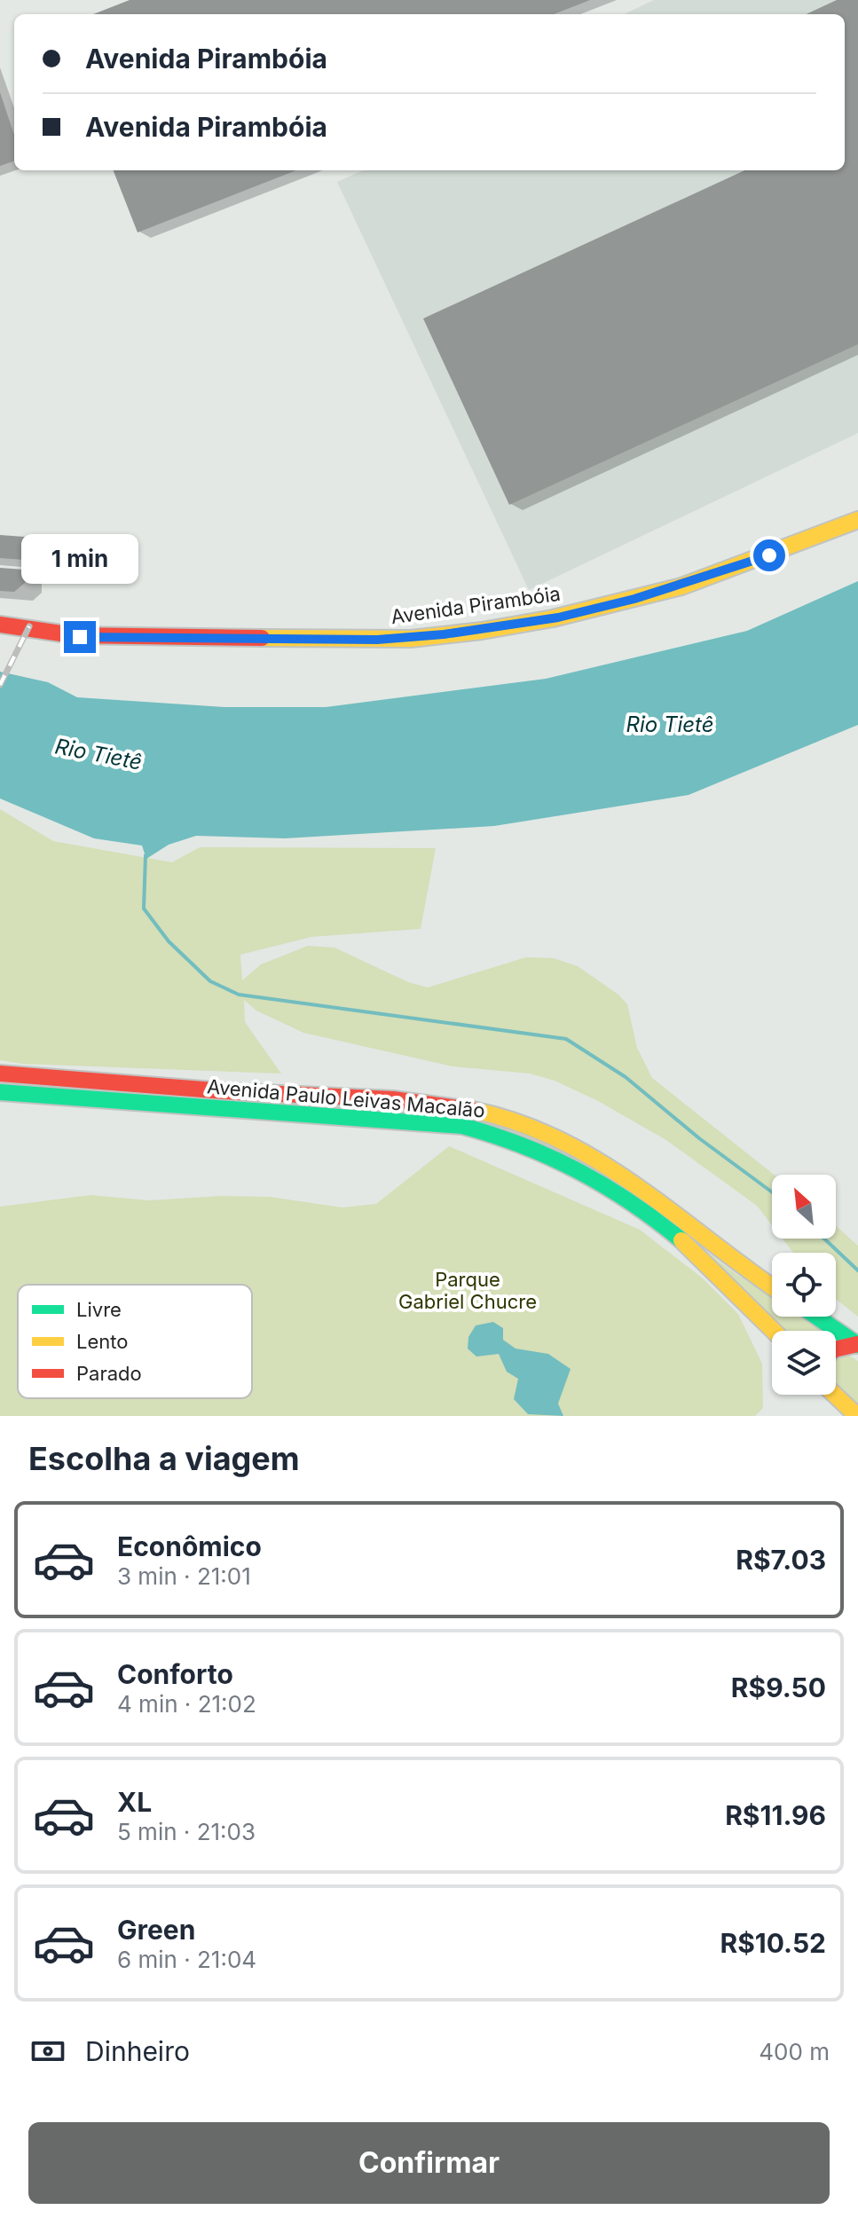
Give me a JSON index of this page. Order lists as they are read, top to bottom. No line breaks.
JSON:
{"streets":{"main road":["Avenida Pirambóia","Avenida Paulo Leivas Macalão"]},"water":["Rio Tietê"],"parks":["Parque Gabriel Chucre"],"legend":["Livre","Lento","Parado"],"north":"top left","page":{"banner":["Avenida Pirambóia","Avenida Pirambóia"],"bubble":"1 min","heading":"Escolha a viagem","list":[{"name":"Econômico","note":"3 min · 21:01","value":"R$7.03"},{"name":"Conforto","note":"4 min · 21:02","value":"R$9.50"},{"name":"XL","note":"5 min · 21:03","value":"R$11.96"},{"name":"Green","note":"6 min · 21:04","value":"R$10.52"}],"pay":["Dinheiro","400 m"],"buttons":"Confirmar"}}
